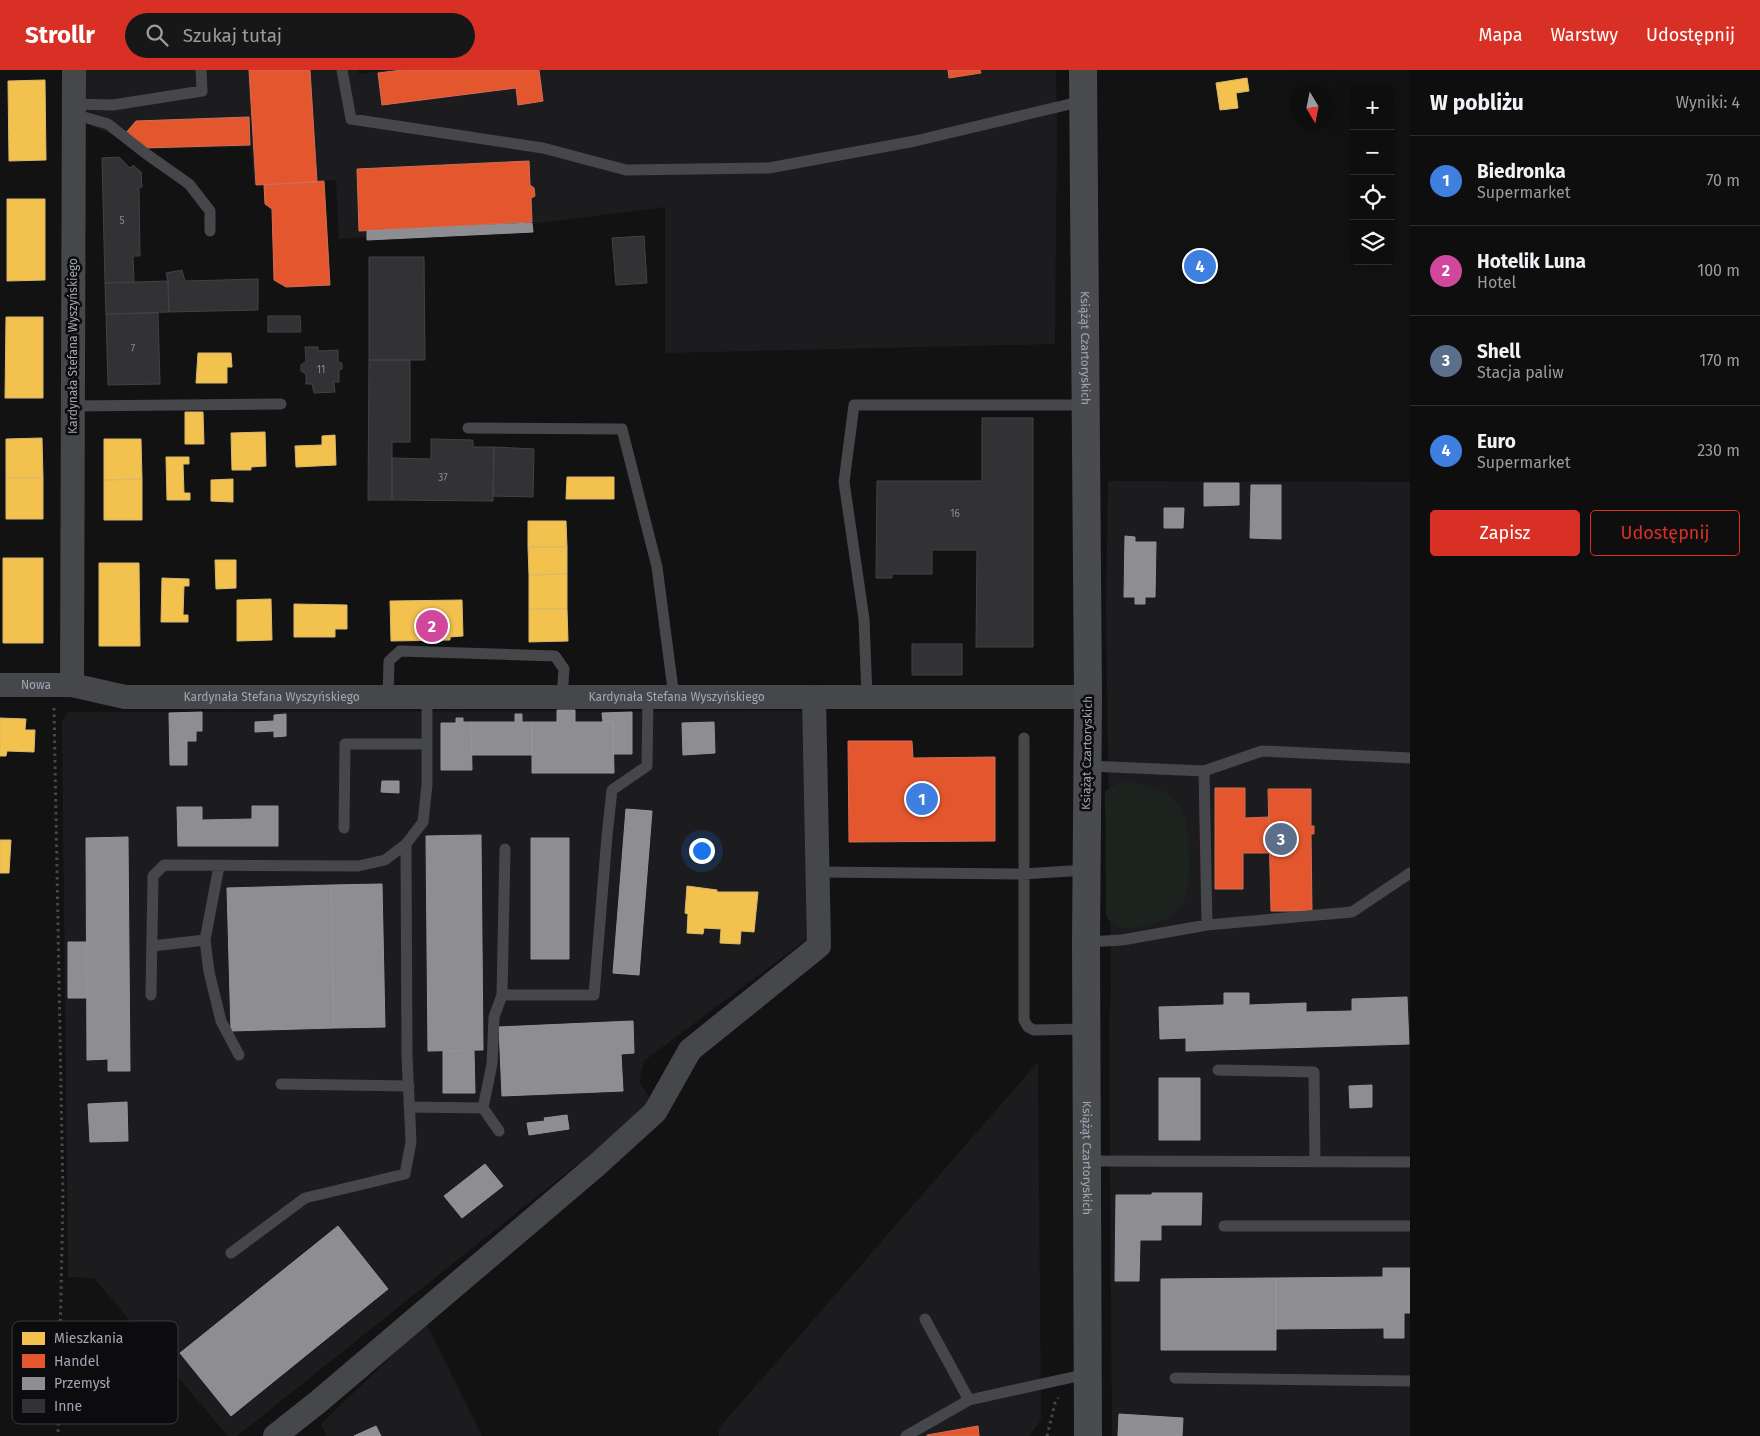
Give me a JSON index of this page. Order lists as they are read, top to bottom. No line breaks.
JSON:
{"streets":{"main road":["Książąt Czartoryskich"],"street":["Kardynała Stefana Wyszyńskiego","Nowa"]},"crossings":[["Kardynała Stefana Wyszyńskiego","Książąt Czartoryskich"],["Kardynała Stefana Wyszyńskiego","Nowa"]],"house_numbers":["5","7","11","37","16"],"legend":["Mieszkania","Handel","Przemysł","Inne"],"north":"bottom","page":{"header":"Strollr","search":"Szukaj tutaj","nav":["Mapa","Warstwy","Udostępnij"],"heading":["W pobliżu","Wyniki: 4"],"map_buttons":["+","−"],"list":[{"mark":"1","name":"Biedronka","note":"Supermarket","value":"70 m"},{"mark":"2","name":"Hotelik Luna","note":"Hotel","value":"100 m"},{"mark":"3","name":"Shell","note":"Stacja paliw","value":"170 m"},{"mark":"4","name":"Euro","note":"Supermarket","value":"230 m"}],"pins":["4","2","1","3"],"buttons":["Zapisz","Udostępnij"]}}
